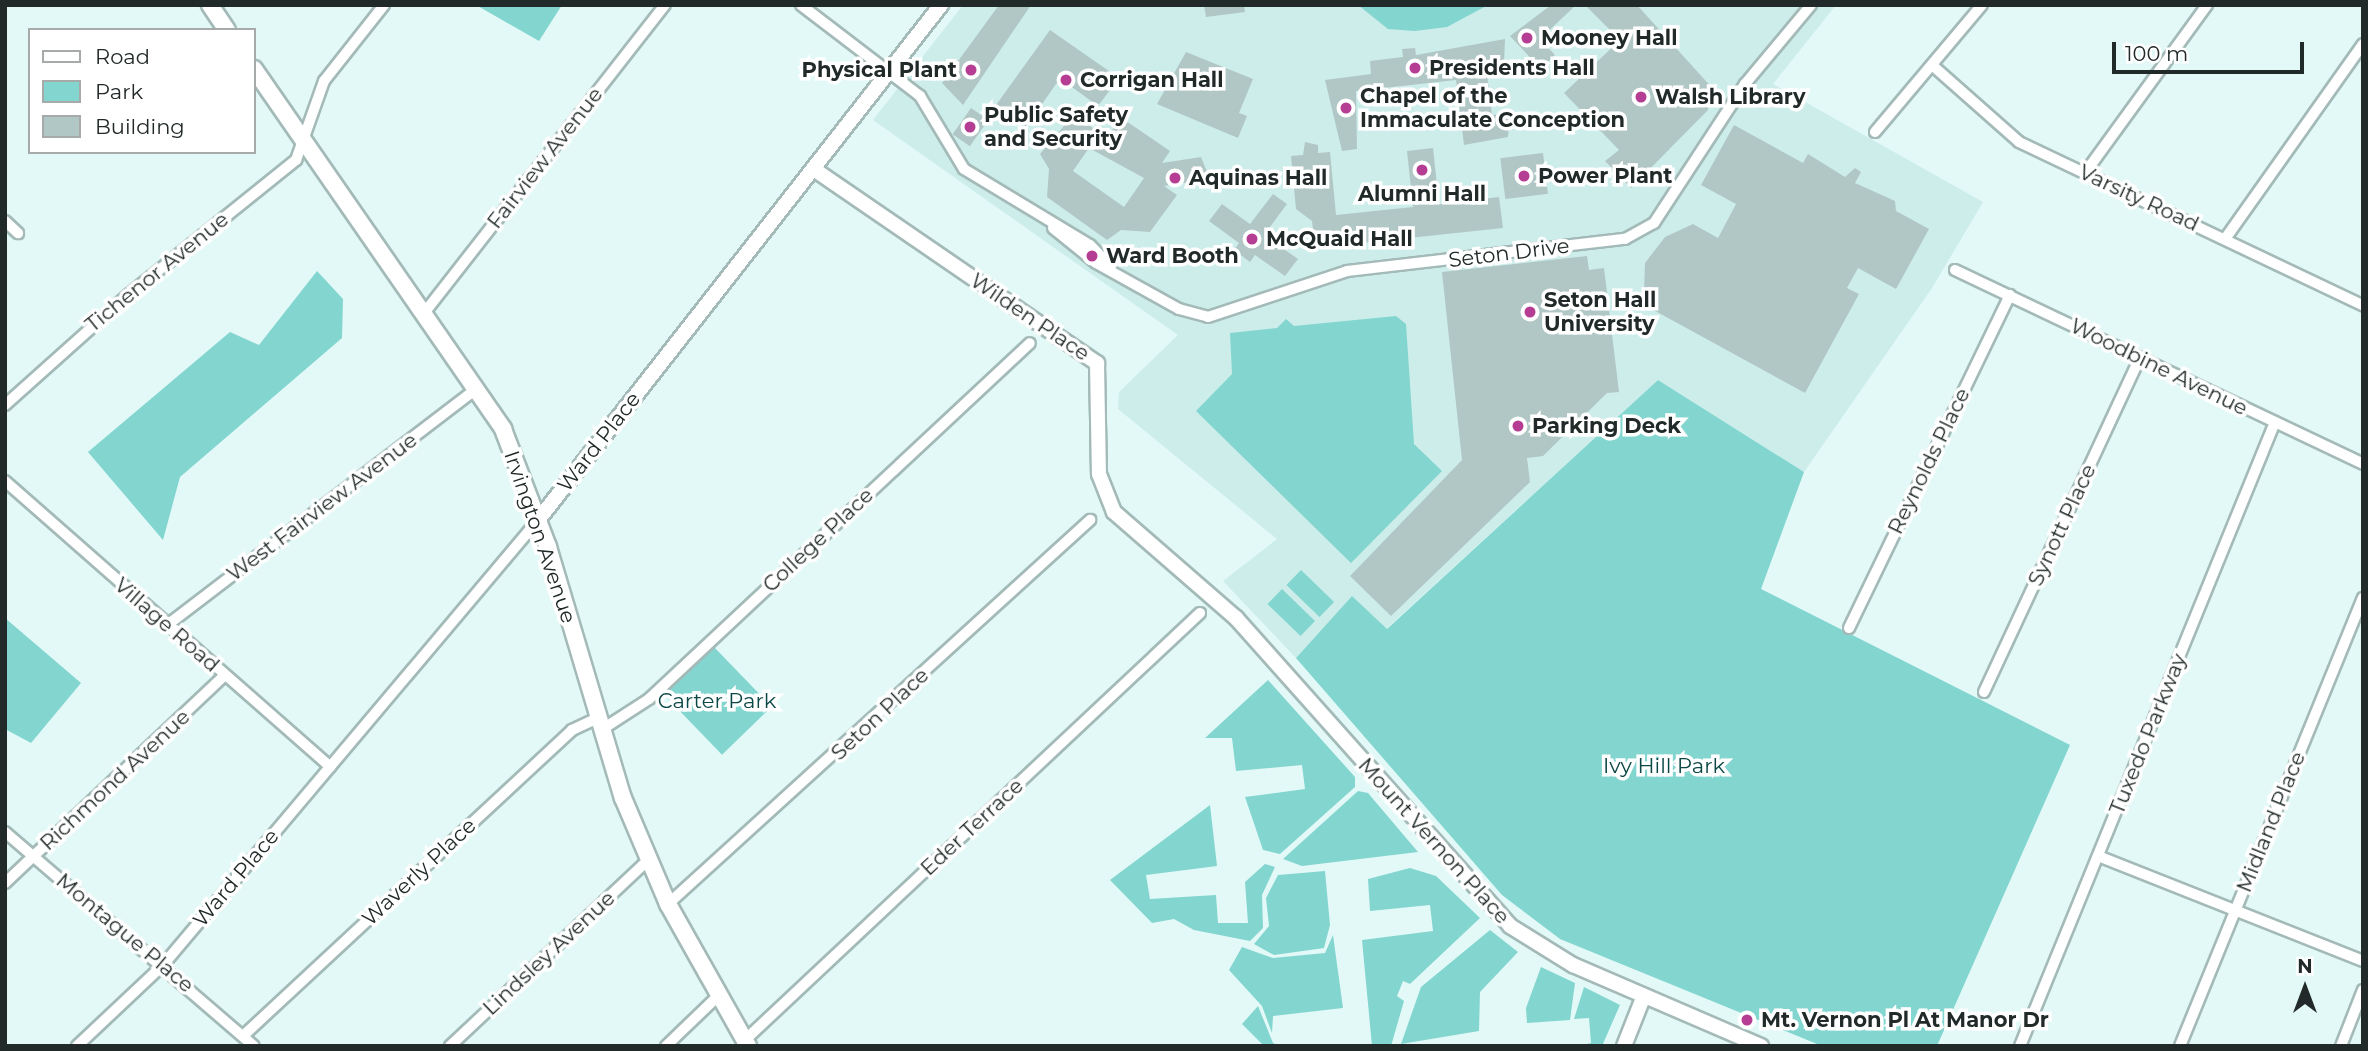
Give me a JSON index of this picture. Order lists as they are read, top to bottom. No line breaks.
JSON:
{"streets":{"main road":["Irvington Avenue"],"street":["Fairview Avenue","Varsity Road","Seton Drive","Tichenor Avenue","Wilden Place","Woodbine Avenue","Ward Place","Reynolds Place","West Fairview Avenue","Synott Place","College Place","Village Road","Seton Place","Tuxedo Parkway","Richmond Avenue","Midland Place","Eder Terrace","Mount Vernon Place","Waverly Place","Montague Place","Lindsley Avenue"]},"crossings":[["Fairview Avenue","Irvington Avenue"],["Seton Drive","Ward Place"],["Tichenor Avenue","Irvington Avenue"],["Wilden Place","Ward Place"],["Wilden Place","Mount Vernon Place"],["Woodbine Avenue","Reynolds Place"],["Woodbine Avenue","Synott Place"],["Woodbine Avenue","Tuxedo Parkway"],["Ward Place","Irvington Avenue"],["Ward Place","Village Road"],["Ward Place","Montague Place"],["West Fairview Avenue","Irvington Avenue"],["West Fairview Avenue","Village Road"],["Irvington Avenue","College Place"],["Irvington Avenue","Seton Place"],["Irvington Avenue","Eder Terrace"],["Irvington Avenue","Waverly Place"],["Irvington Avenue","Lindsley Avenue"],["College Place","Waverly Place"],["Village Road","Richmond Avenue"],["Richmond Avenue","Montague Place"],["Waverly Place","Montague Place"]],"parks":["Carter Park","Ivy Hill Park"],"places":["Mooney Hall","Presidents Hall","Physical Plant","Corrigan Hall","Walsh Library","Chapel of the Immaculate Conception","Public Safety and Security","Alumni Hall","Power Plant","Aquinas Hall","McQuaid Hall","Ward Booth","Seton Hall University","Parking Deck","Mt. Vernon Pl At Manor Dr"],"legend":["Road","Park","Building"],"scale_bar":"100 m","north":"top"}
